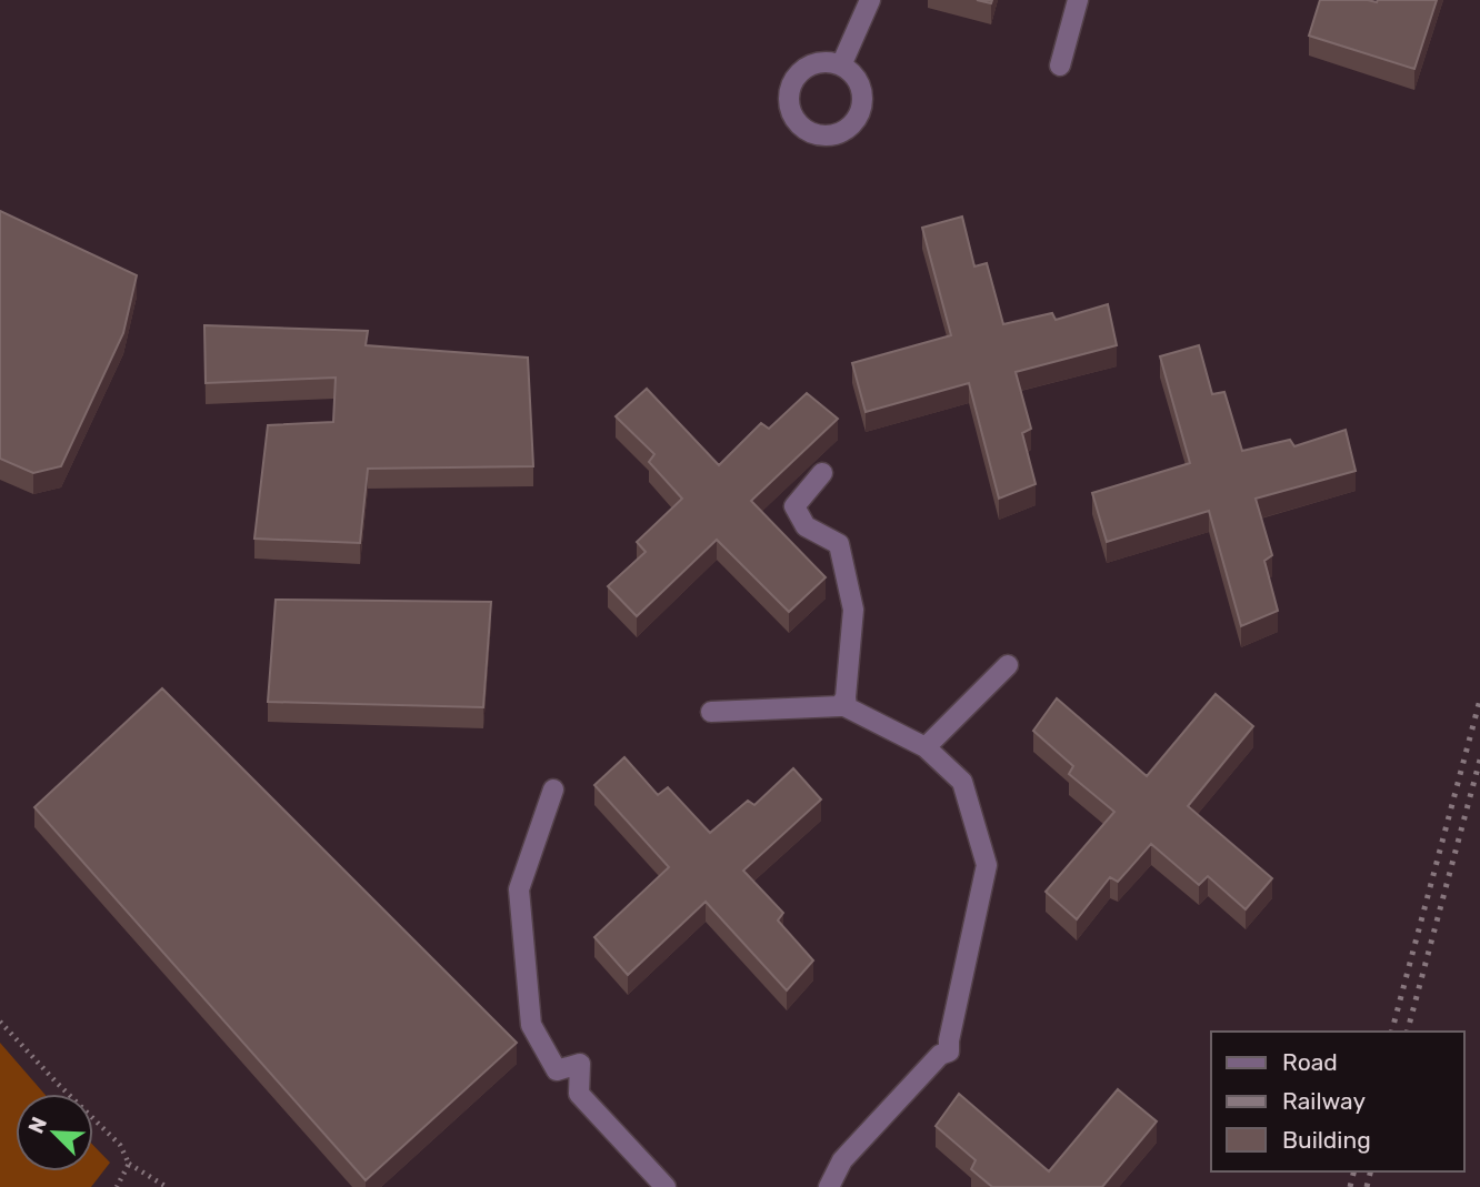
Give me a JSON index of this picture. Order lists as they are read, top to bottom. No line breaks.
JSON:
{"legend":["Road","Railway","Building"],"north":"top left"}
